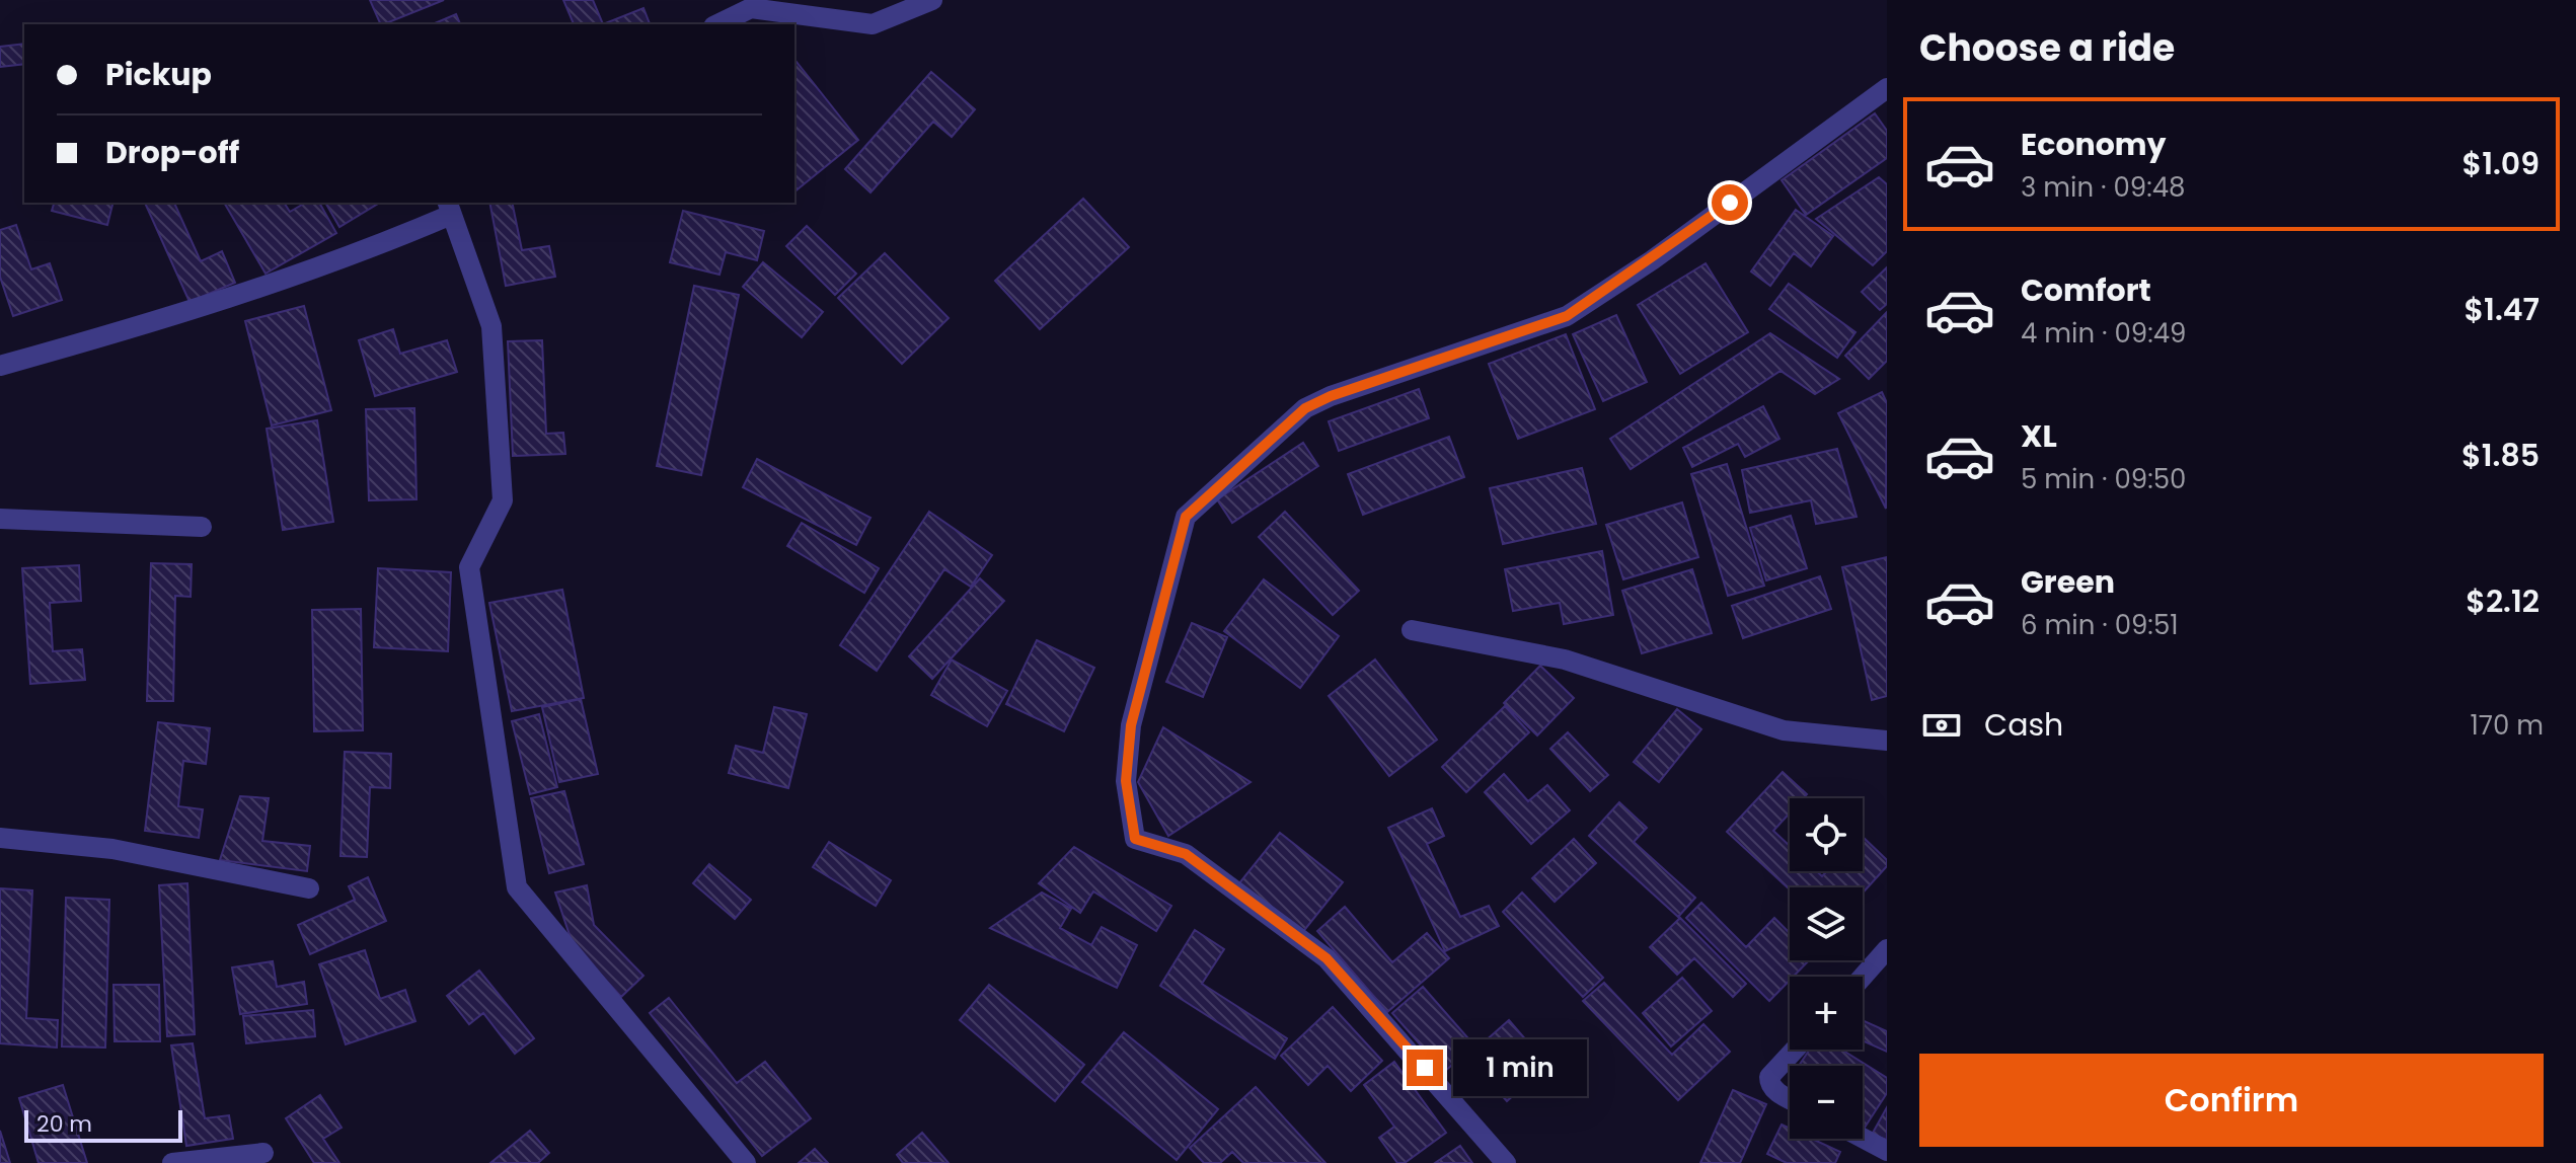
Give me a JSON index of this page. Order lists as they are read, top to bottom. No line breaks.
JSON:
{"scale_bar":"20 m","page":{"heading":"Choose a ride","banner":["Pickup","Drop-off"],"list":[{"name":"Economy","note":"3 min · 09:48","value":"$1.09"},{"name":"Comfort","note":"4 min · 09:49","value":"$1.47"},{"name":"XL","note":"5 min · 09:50","value":"$1.85"},{"name":"Green","note":"6 min · 09:51","value":"$2.12"}],"pay":["Cash","170 m"],"map_buttons":["+","−"],"buttons":"Confirm","bubble":"1 min","scale":"20 m"}}
